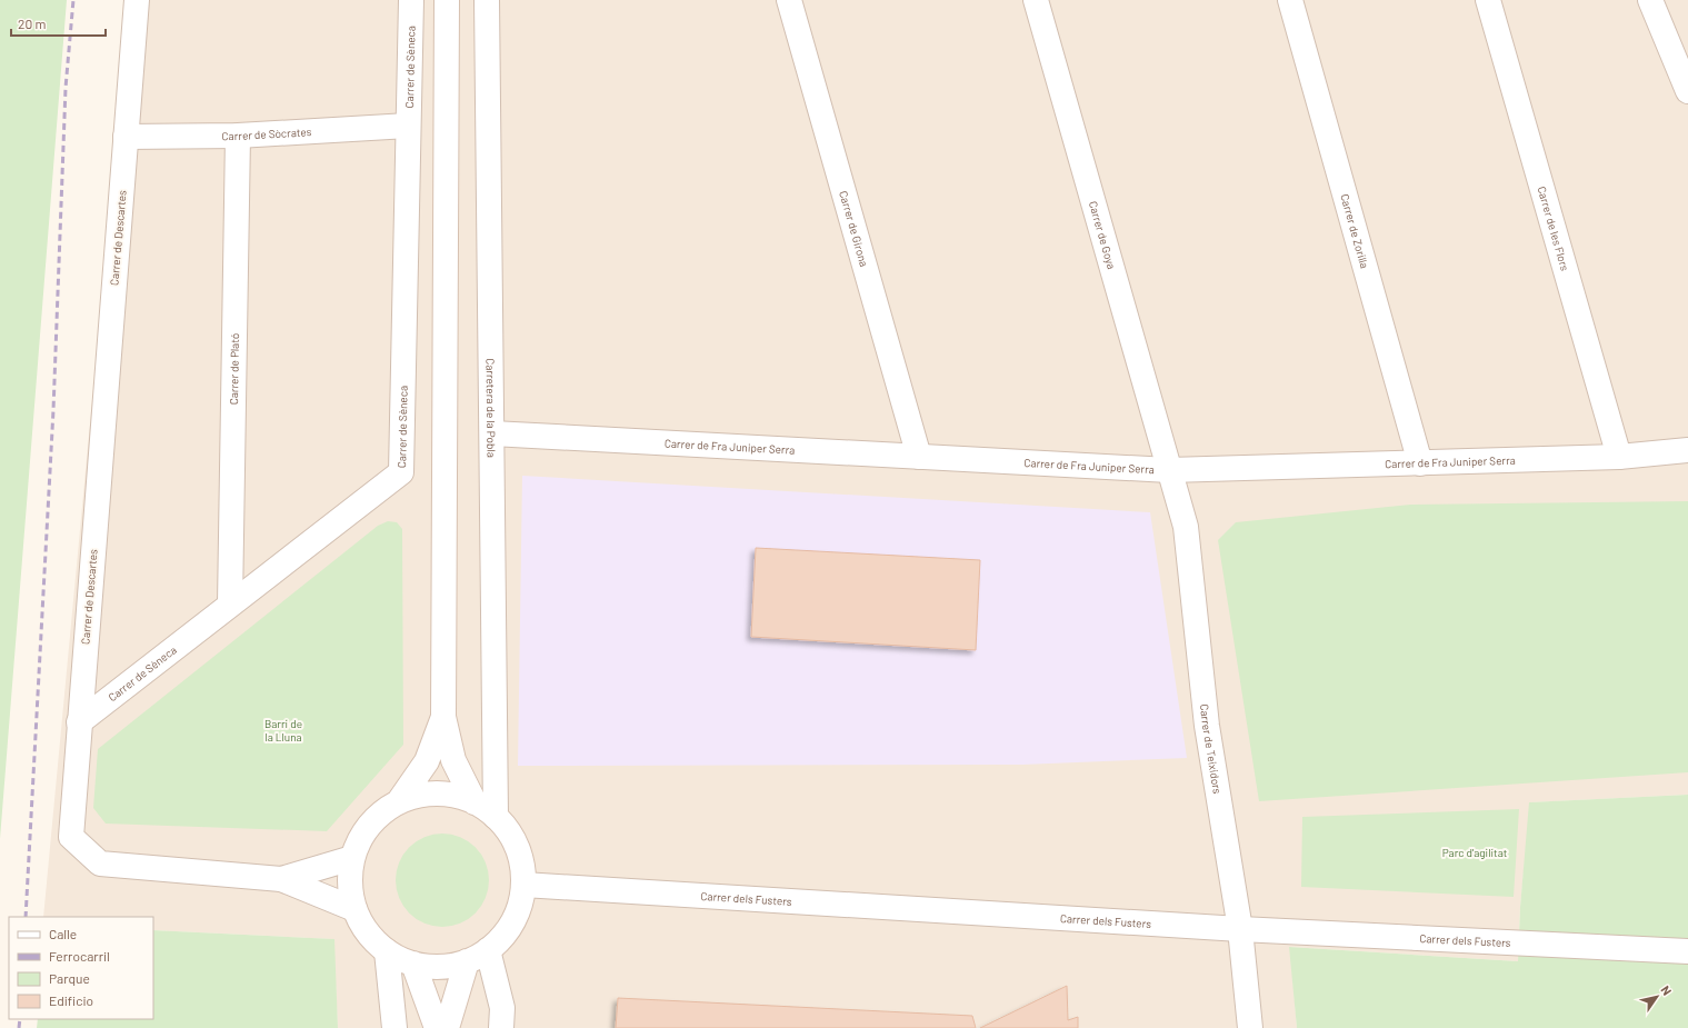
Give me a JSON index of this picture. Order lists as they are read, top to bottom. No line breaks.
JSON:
{"streets":{"street":["Carrer de Sèneca","Carrer de Sòcrates","Carrer de Girona","Carrer de les Flors","Carrer de Zorilla","Carrer de Goya","Carrer de Descartes","Carrer de Plató","Carretera de la Pobla","Carrer de Fra Juniper Serra","Carrer de Teixidors","Carrer dels Fusters"]},"crossings":[["Carrer de Sèneca","Carrer de Sòcrates"],["Carrer de Sèneca","Carrer de Descartes"],["Carrer de Sèneca","Carrer de Plató"],["Carrer de Sòcrates","Carrer de Descartes"],["Carrer de Sòcrates","Carrer de Plató"],["Carrer de Girona","Carrer de Fra Juniper Serra"],["Carrer de les Flors","Carrer de Fra Juniper Serra"],["Carrer de Zorilla","Carrer de Fra Juniper Serra"],["Carrer de Goya","Carrer de Fra Juniper Serra"],["Carrer de Goya","Carrer de Teixidors"],["Carretera de la Pobla","Carrer de Fra Juniper Serra"],["Carrer de Fra Juniper Serra","Carrer de Teixidors"],["Carrer de Teixidors","Carrer dels Fusters"]],"parks":["Barri de la Lluna","Parc d'agilitat"],"legend":["Calle","Ferrocarril","Parque","Edificio"],"scale_bar":"20 m","north":"top right"}
